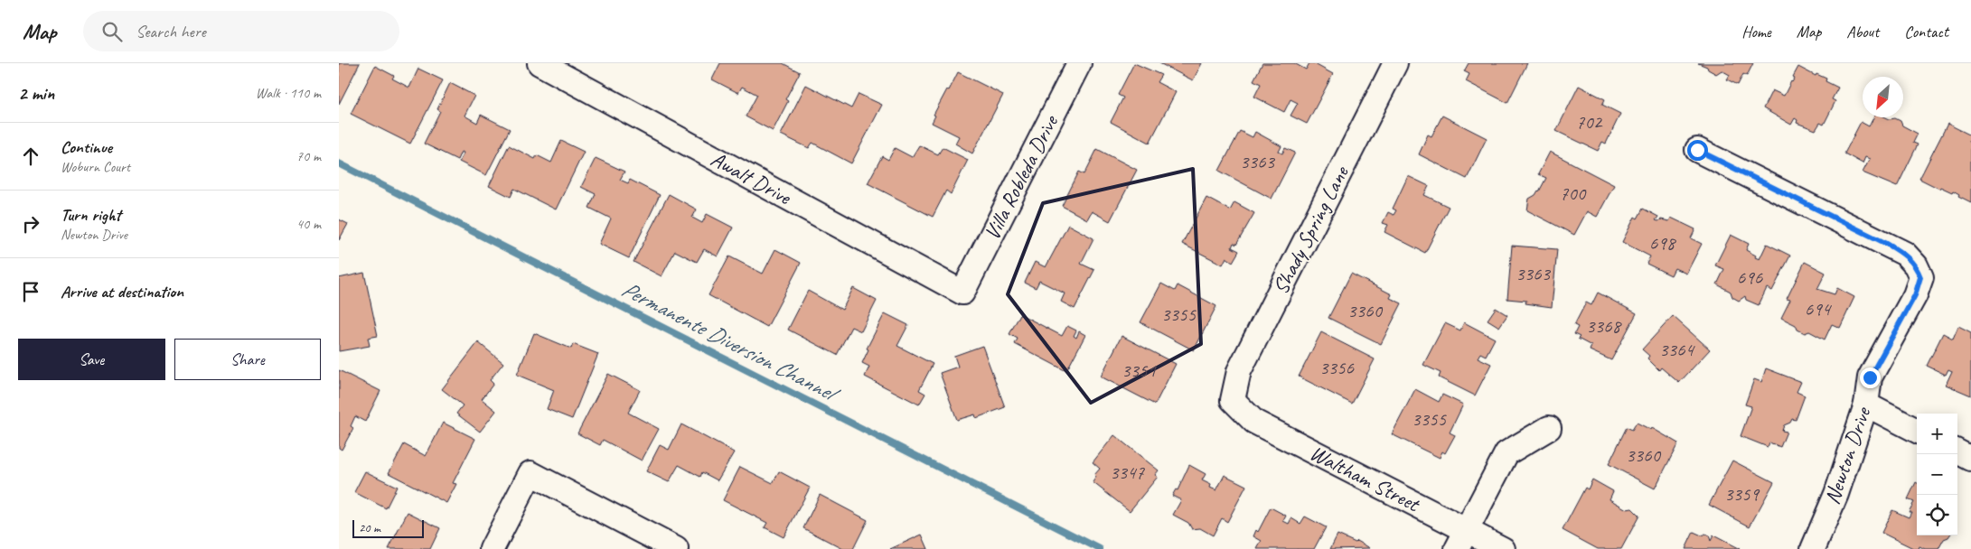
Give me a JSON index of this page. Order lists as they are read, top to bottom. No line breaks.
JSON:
{"streets":{"street":["Awalt Drive","Villa Robleda Drive","Shady Spring Lane","Newton Drive","Waltham Street"]},"crossings":[["Awalt Drive","Villa Robleda Drive"],["Shady Spring Lane","Waltham Street"]],"water":["Permanente Diversion Channel"],"house_numbers":["702","3363","700","698","3363","696","694","3360","3355","3368","3364","3356","3351","3355","3360","3347","3359"],"scale_bar":"20 m","north":"bottom left","page":{"header":"Map","search":"Search here","nav":["Home","Map","About","Contact"],"heading":["2 min","Walk · 110 m"],"list":[["Continue","Woburn Court","70 m"],["Turn right","Newton Drive","40 m"],"Arrive at destination"],"buttons":["Save","Share"],"map_buttons":["+","−"],"scale":"20 m"}}
